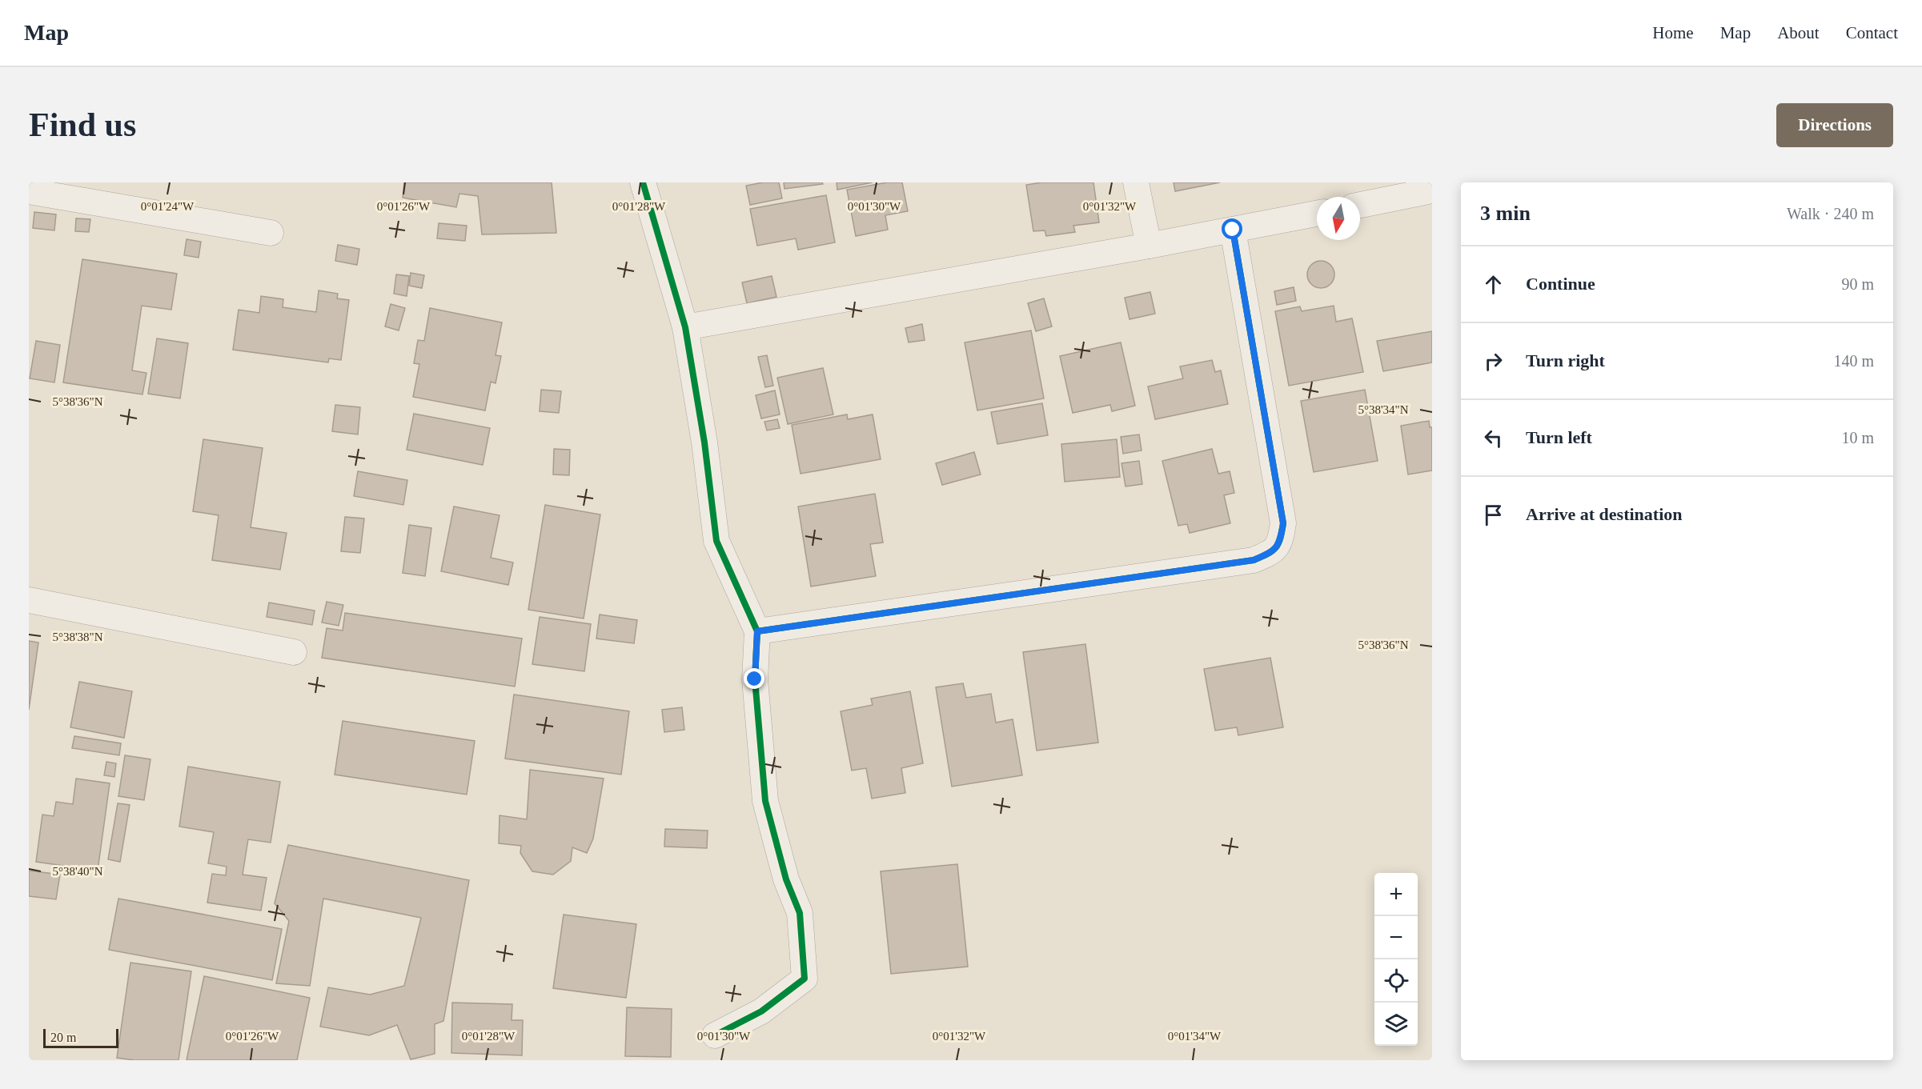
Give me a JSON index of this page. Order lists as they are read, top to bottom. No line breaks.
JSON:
{"scale_bar":"20 m","north":"bottom","page":{"header":"Map","nav":["Home","Map","About","Contact"],"buttons":"Directions","title":"Find us","heading":["3 min","Walk · 240 m"],"list":[["Continue","90 m"],["Turn right","140 m"],["Turn left","10 m"],"Arrive at destination"],"map_buttons":["+","−"],"scale":"20 m"},"coordinates":["0°01'24\"W","0°01'26\"W","0°01'28\"W","0°01'30\"W","0°01'32\"W","5°38'36\"N","5°38'34\"N","5°38'38\"N","5°38'40\"N","0°01'34\"W"]}
